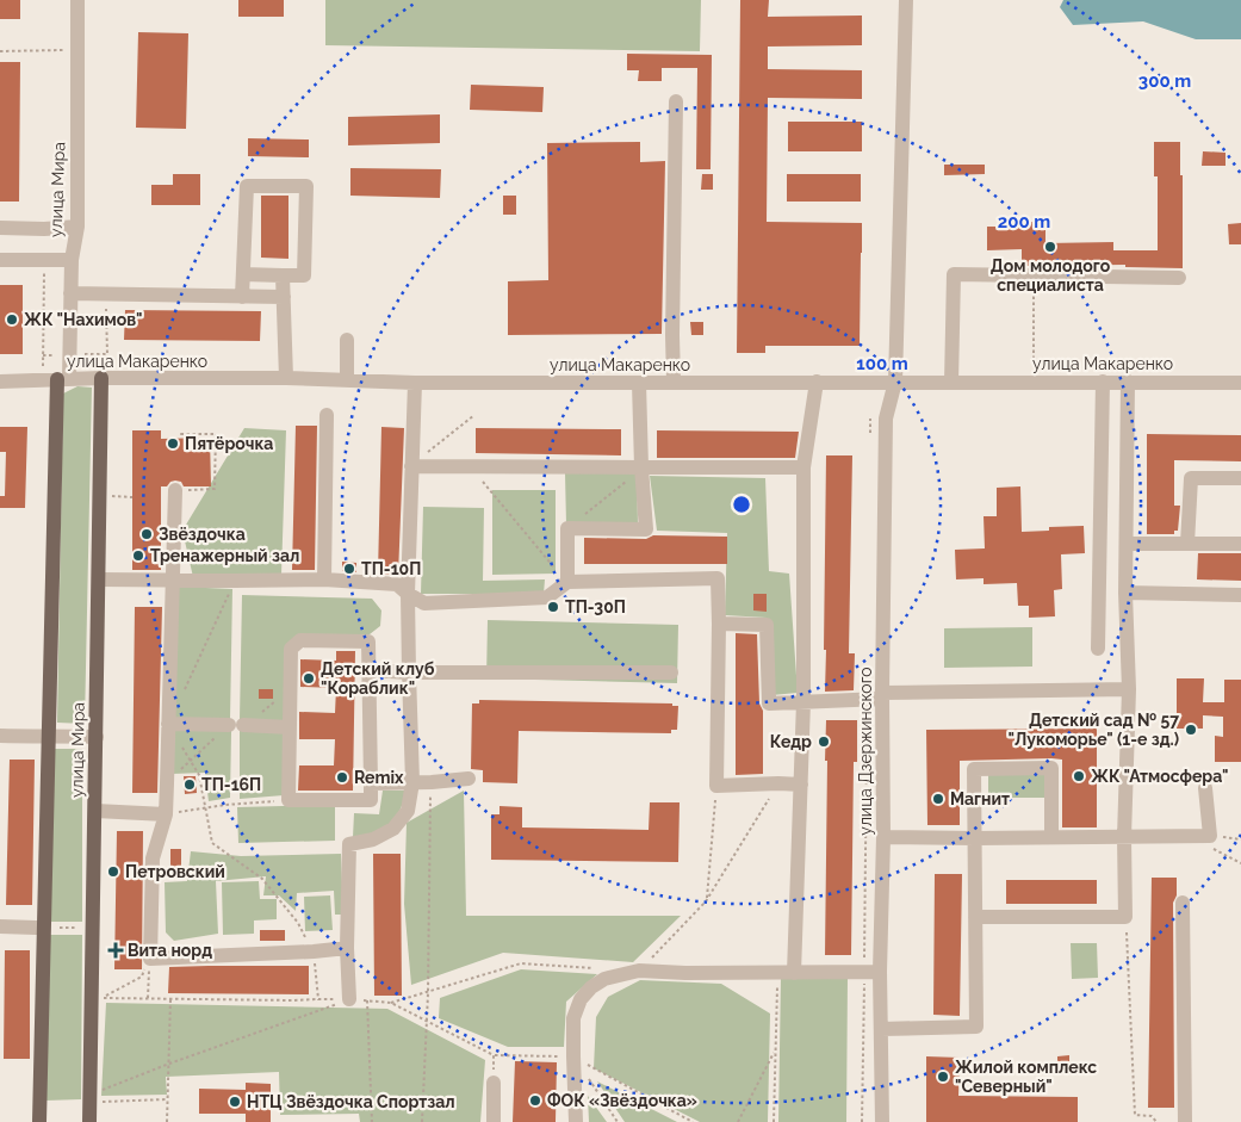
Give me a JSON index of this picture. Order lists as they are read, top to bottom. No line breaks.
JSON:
{"streets":{"main road":["улица Мира"],"street":["улица Макаренко","улица Дзержинского"]},"crossings":[["улица Мира","улица Макаренко"],["улица Макаренко","улица Дзержинского"]],"places":{"other":["Дом молодого специалиста","ЖК \"Нахимов\"","Пятёрочка","Звёздочка","Тренажерный зал","ТП-10П","ТП-30П","Детский клуб \"Кораблик\"","Детский сад № 57 \"Лукоморье\" (1-е зд.)","Кедр","ЖК \"Атмосфера\"","Remix","ТП-16П","Магнит","Петровский","Жилой комплекс \"Северный\"","ФОК «Звёздочка»","НТЦ Звёздочка Спортзал"],"health":["Вита норд"]},"rings":["300 m","200 m","100 m"]}
